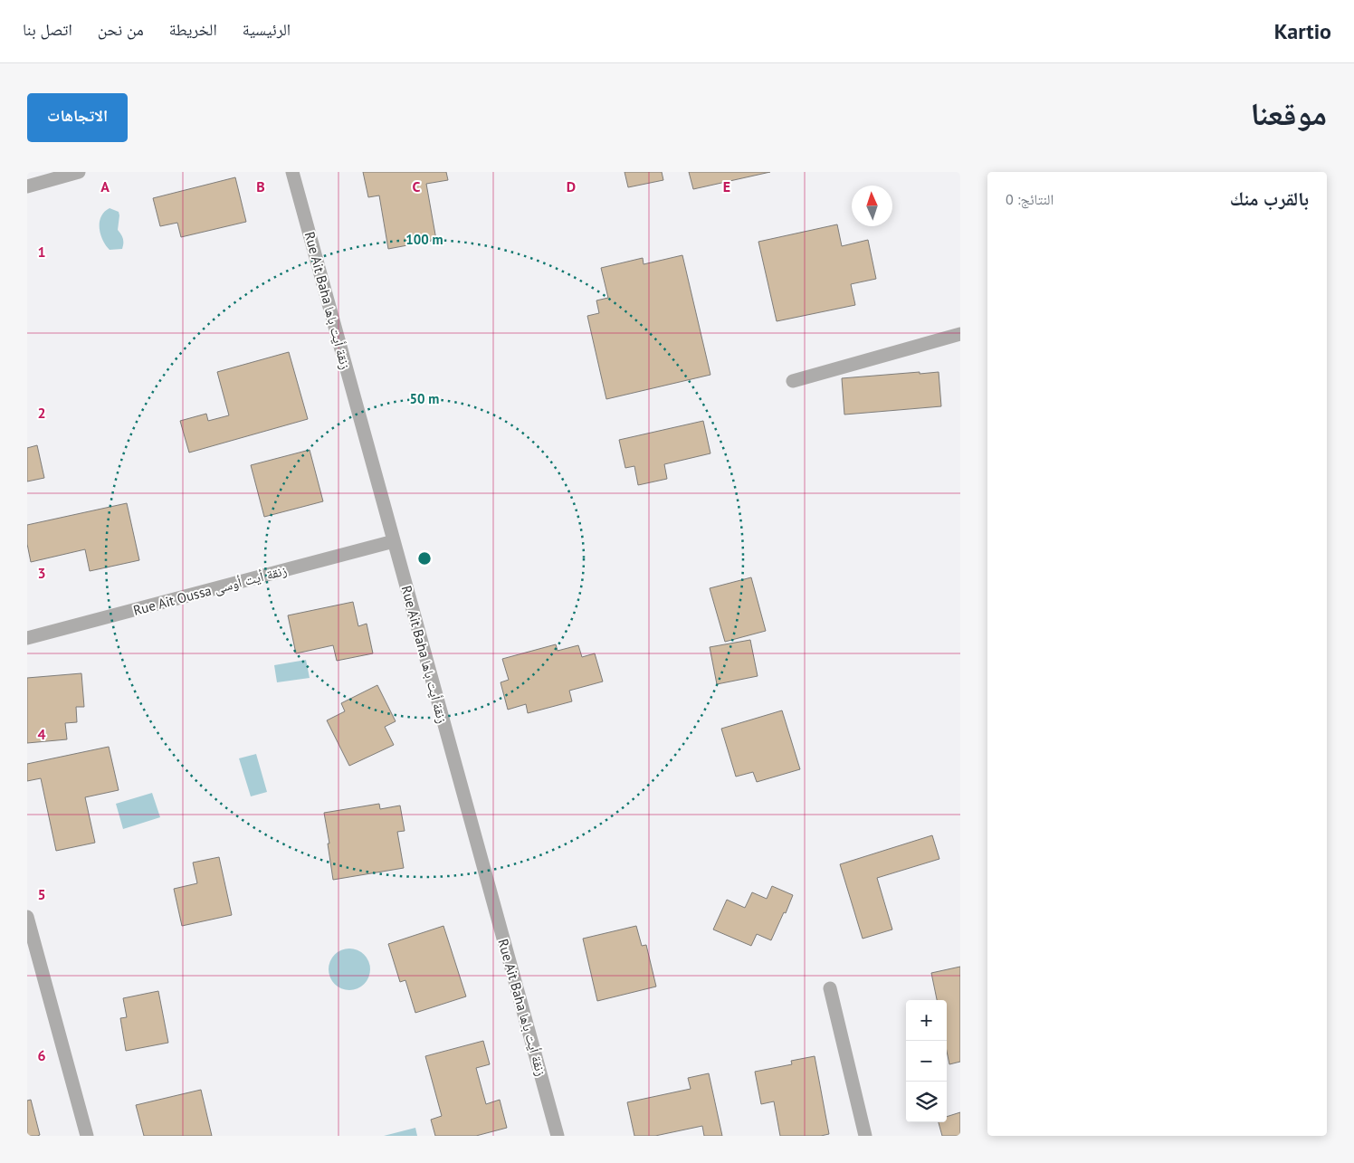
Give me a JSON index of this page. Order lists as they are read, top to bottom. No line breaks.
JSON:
{"streets":{"street":["Rue Ait Baha زنقة أيت باها","Rue Ait Oussa زنقة أيت أوسى"]},"crossings":[["Rue Ait Baha زنقة أيت باها","Rue Ait Oussa زنقة أيت أوسى"]],"north":"top","page":{"header":"Kartio","nav":["الرئيسية","الخريطة","من نحن","اتصل بنا"],"title":"موقعنا","buttons":"الاتجاهات","heading":["بالقرب منك","النتائج: 0"],"map_buttons":["+","−"]},"grid":{"columns":["A","B","C","D","E"],"rows":["1","2","3","4","5","6"]},"rings":["100 m","50 m"]}
